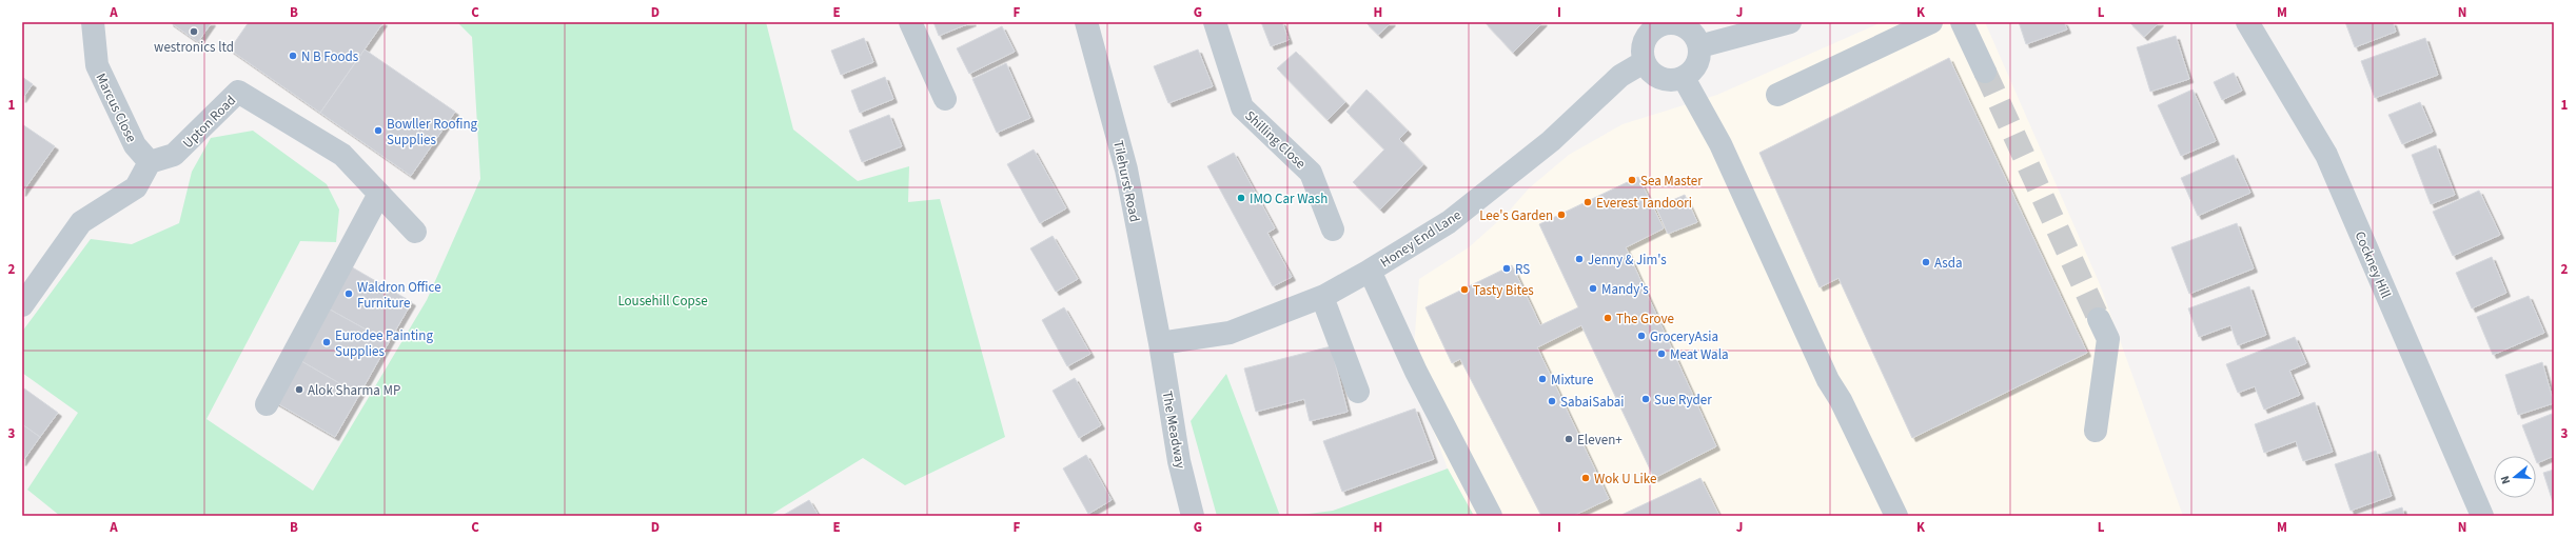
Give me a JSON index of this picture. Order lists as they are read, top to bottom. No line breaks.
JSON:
{"streets":{"street":["Marcus Close","Upton Road","Shilling Close","Tilehurst Road","Honey End Lane","Cockney Hill","The Meadway"]},"crossings":[["Marcus Close","Upton Road"],["Tilehurst Road","Honey End Lane"],["Tilehurst Road","The Meadway"],["Honey End Lane","The Meadway"]],"parks":["Lousehill Copse"],"places":["westronics ltd","N B Foods","Bowller Roofing Supplies","Sea Master","IMO Car Wash","Everest Tandoori","Lee's Garden","Jenny & Jim's","Asda","RS","Mandy’s","Tasty Bites","Waldron Office Furniture","The Grove","GroceryAsia","Eurodee Painting Supplies","Meat Wala","Mixture","Alok Sharma MP","Sue Ryder","SabaiSabai","Eleven+","Wok U Like"],"north":"left","grid":{"columns":["A","B","C","D","E","F","G","H","I","J","K","L","M","N"],"rows":["1","2","3"]}}
